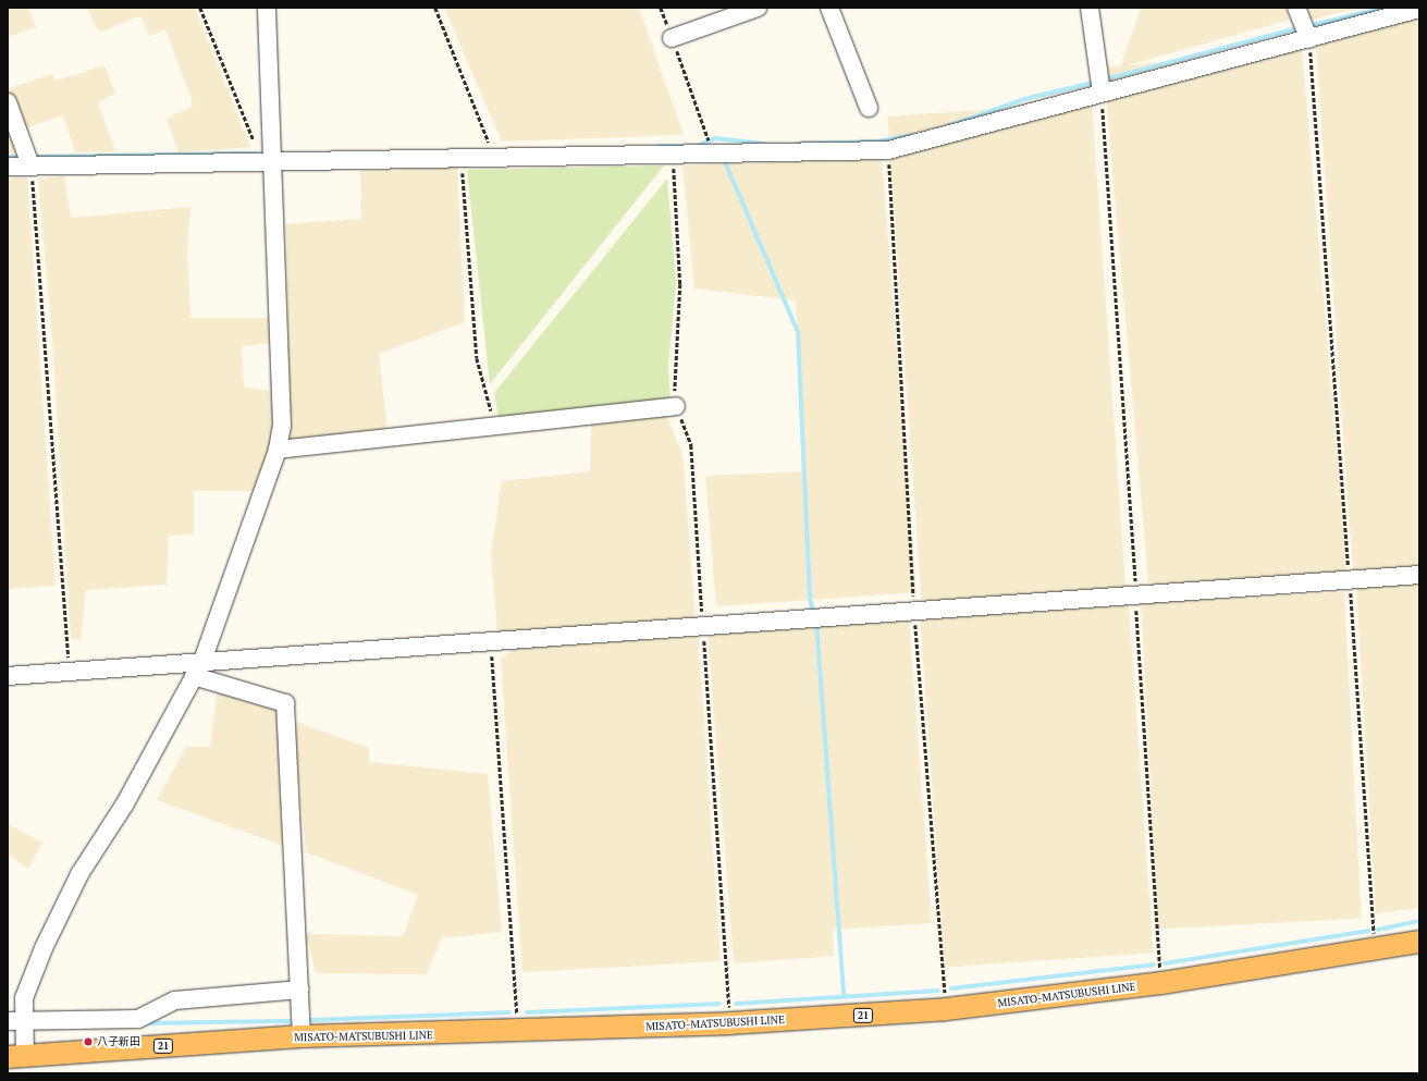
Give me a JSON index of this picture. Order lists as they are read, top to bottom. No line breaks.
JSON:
{"streets":{"main road":["MISATO-MATSUBUSHI LINE","21"]},"places":["八子新田"]}
